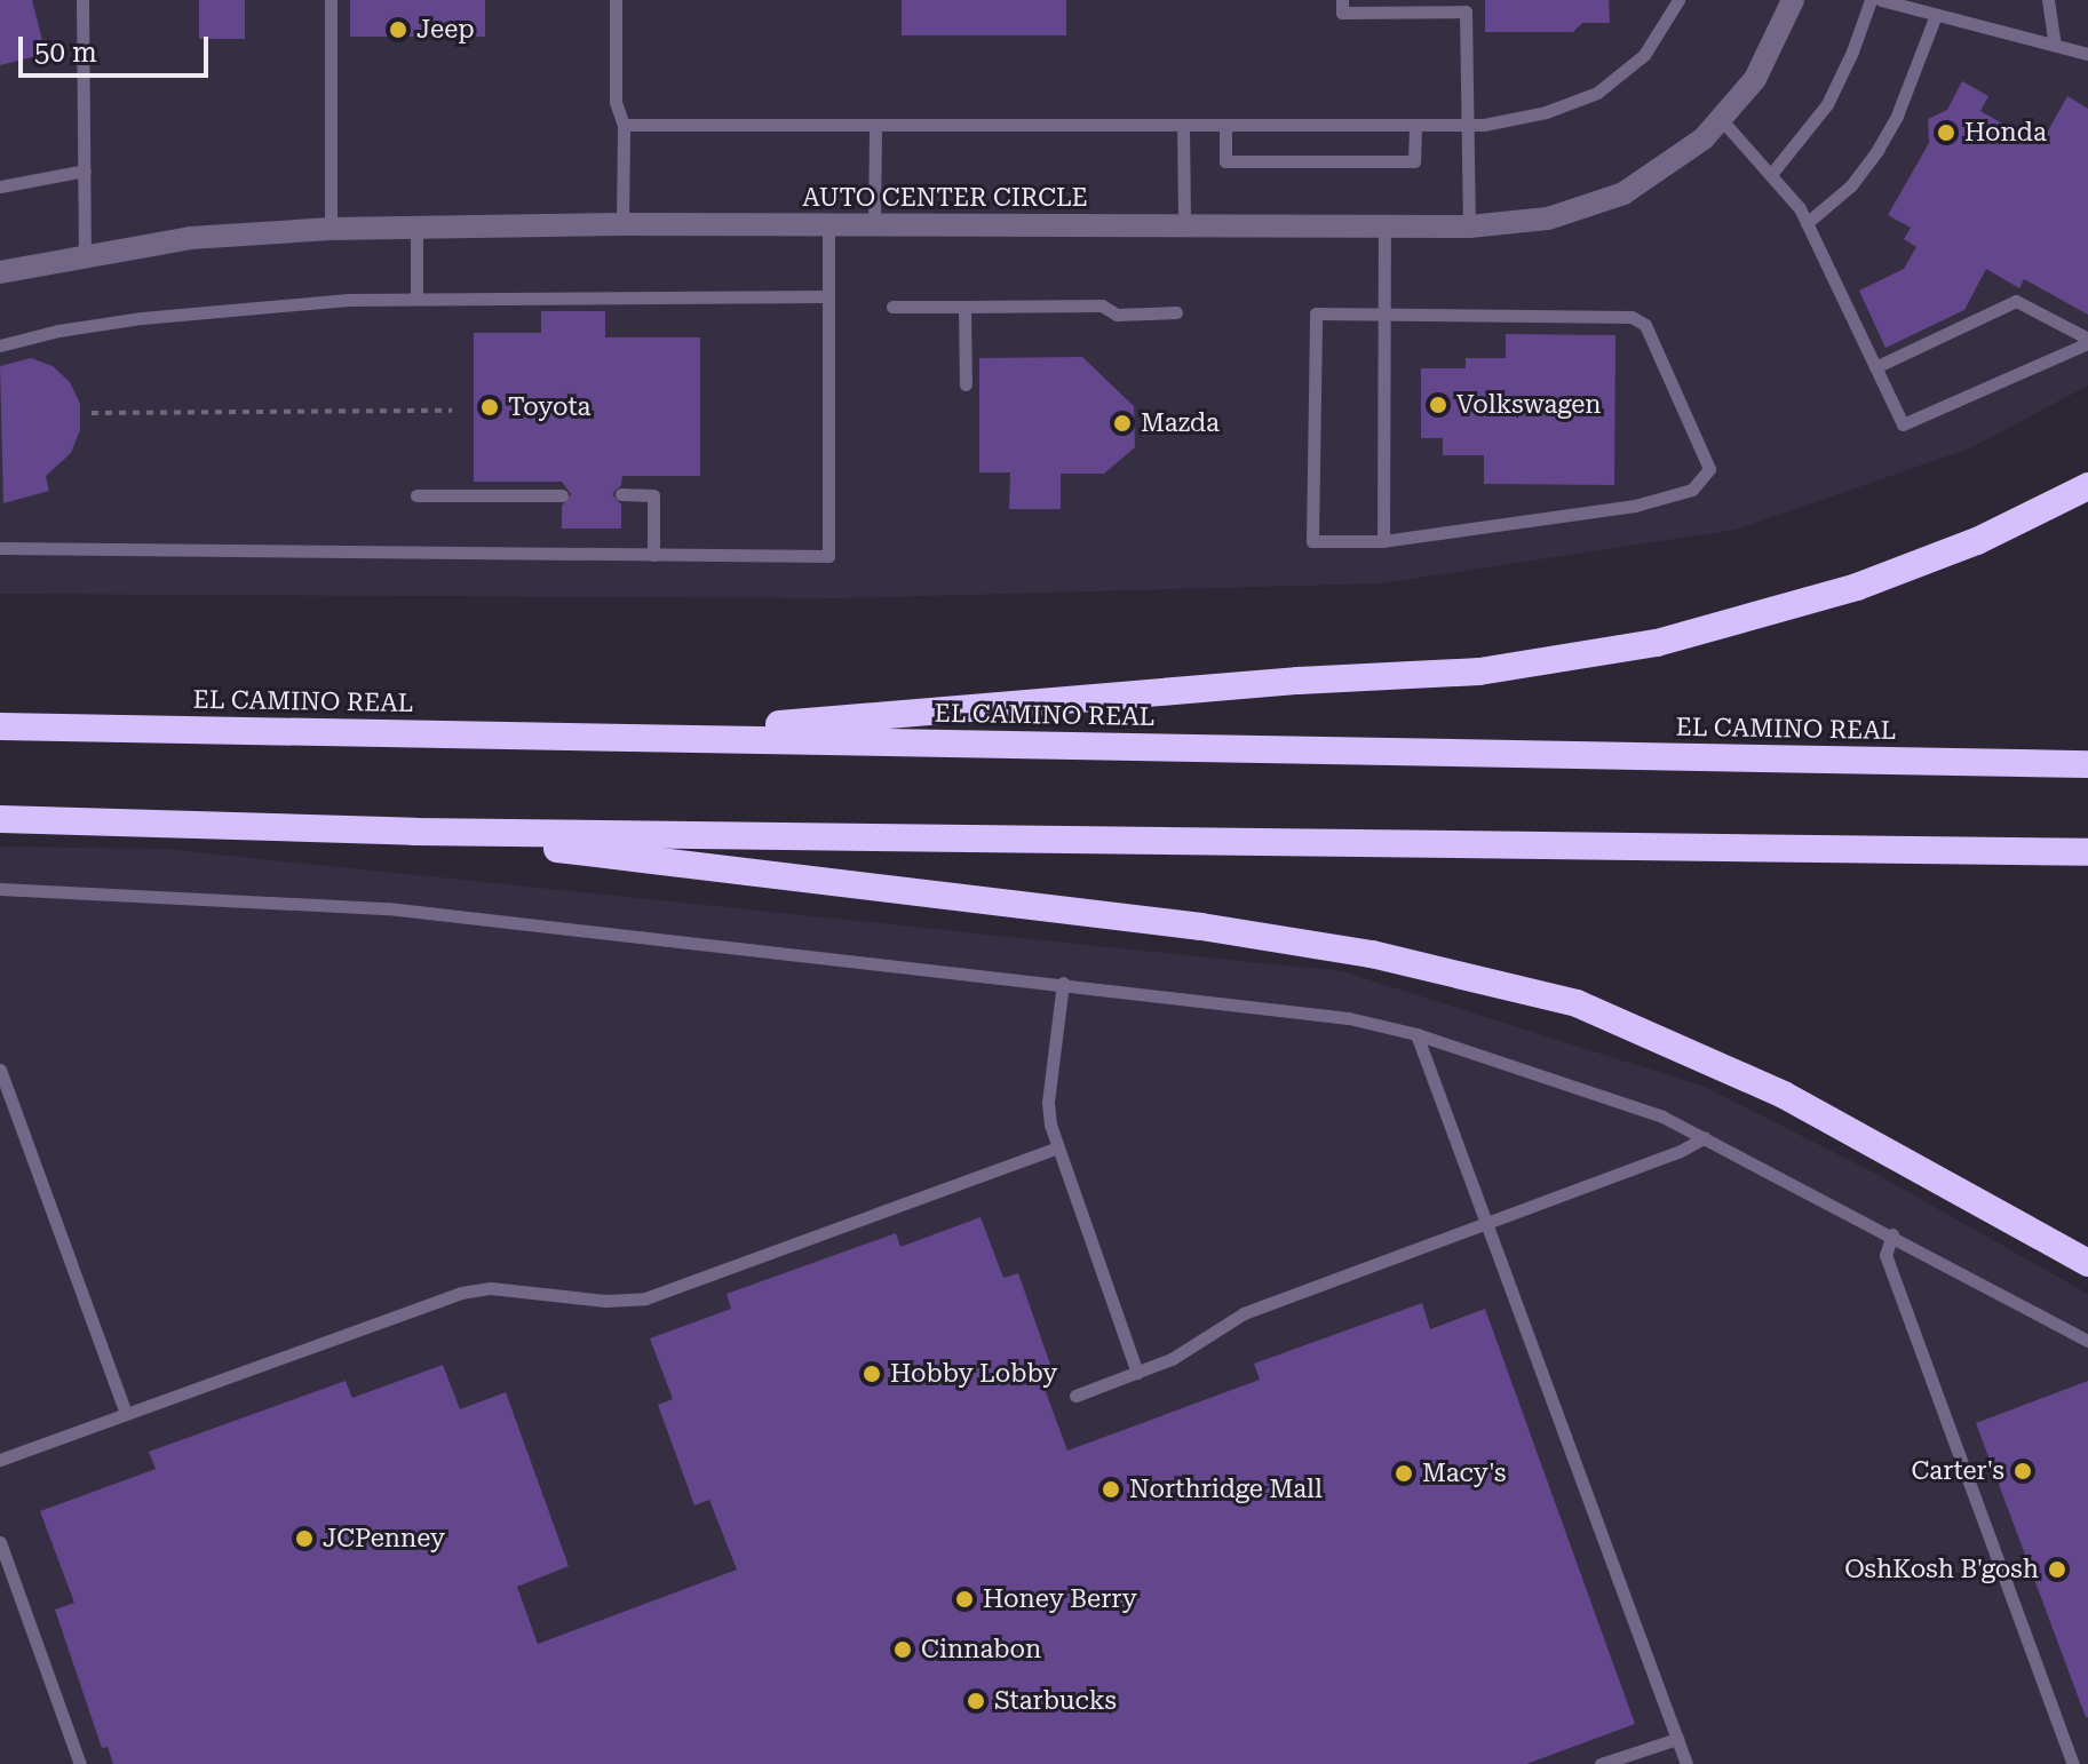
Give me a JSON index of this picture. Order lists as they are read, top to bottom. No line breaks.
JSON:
{"streets":{"highway":["EL CAMINO REAL"],"street":["AUTO CENTER CIRCLE"]},"places":["Jeep","Honda","Volkswagen","Toyota","Mazda","Hobby Lobby","Carter's","Macy's","Northridge Mall","JCPenney","OshKosh B'gosh","Honey Berry","Cinnabon","Starbucks"],"scale_bar":"50 m"}
